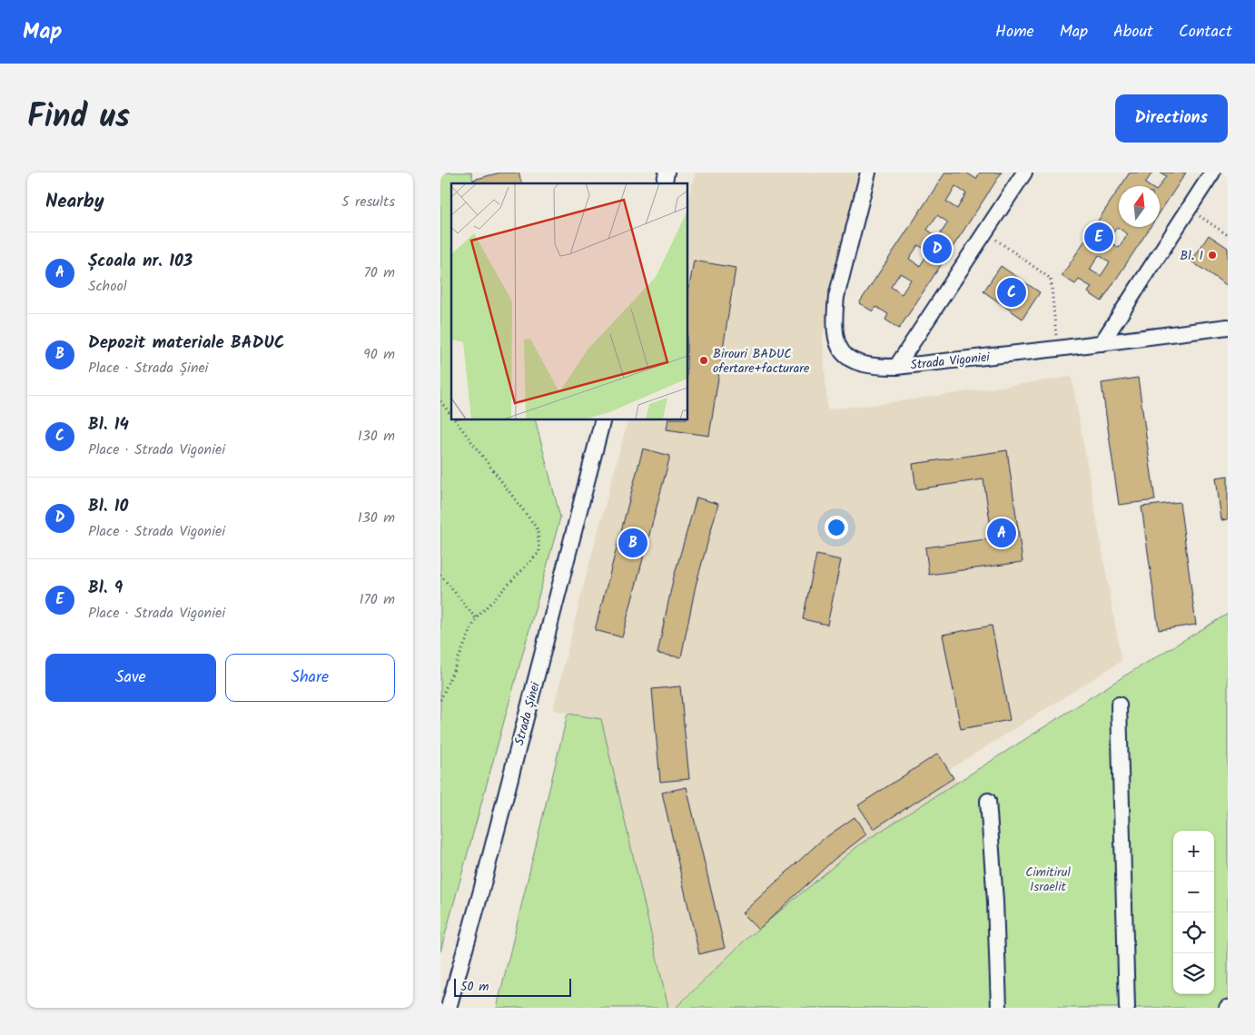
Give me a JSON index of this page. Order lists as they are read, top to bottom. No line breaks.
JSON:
{"streets":{"street":["Strada Vigoniei","Strada Șinei"]},"parks":["Cimitirul Israelit"],"places":["Bl. 1","Birouri BADUC ofertare+facturare"],"scale_bar":"50 m","north":"top","page":{"header":"Map","nav":["Home","Map","About","Contact"],"title":"Find us","buttons":["Directions",["Save","Share"]],"heading":["Nearby","5 results"],"pins":["E","D","C","A","B"],"list":[{"mark":"A","name":"Școala nr. 103","note":"School","value":"70 m"},{"mark":"B","name":"Depozit materiale BADUC","note":"Place · Strada Șinei","value":"90 m"},{"mark":"C","name":"Bl. 14","note":"Place · Strada Vigoniei","value":"130 m"},{"mark":"D","name":"Bl. 10","note":"Place · Strada Vigoniei","value":"130 m"},{"mark":"E","name":"Bl. 9","note":"Place · Strada Vigoniei","value":"170 m"}],"map_buttons":["+","−"],"scale":"50 m"}}
